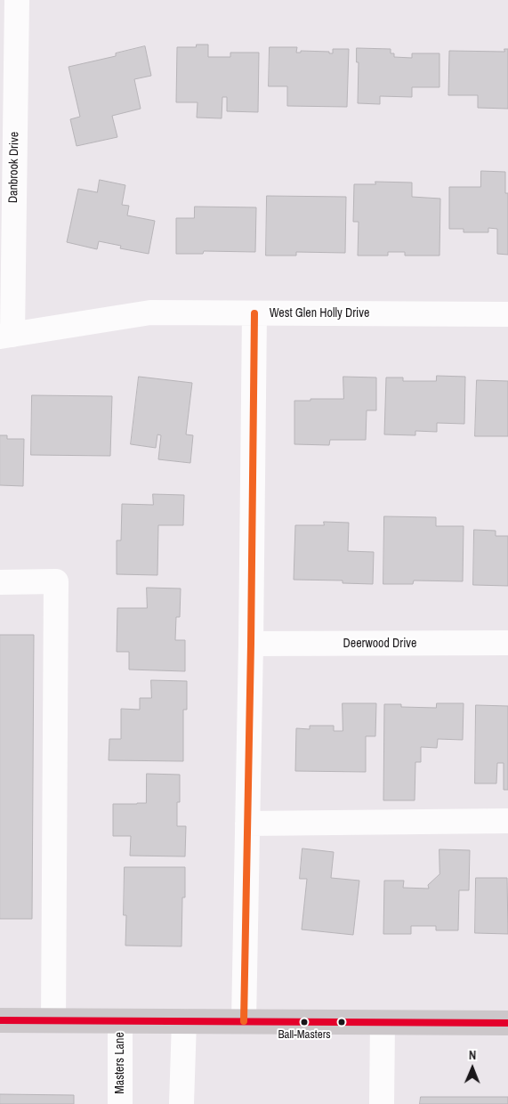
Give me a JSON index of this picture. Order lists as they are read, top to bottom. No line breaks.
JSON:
{"streets":{"street":["Danbrook Drive","West Glen Holly Drive","Deerwood Drive","Masters Lane"]},"crossings":[["Danbrook Drive","West Glen Holly Drive"]],"places":["Ball-Masters"],"north":"top"}
